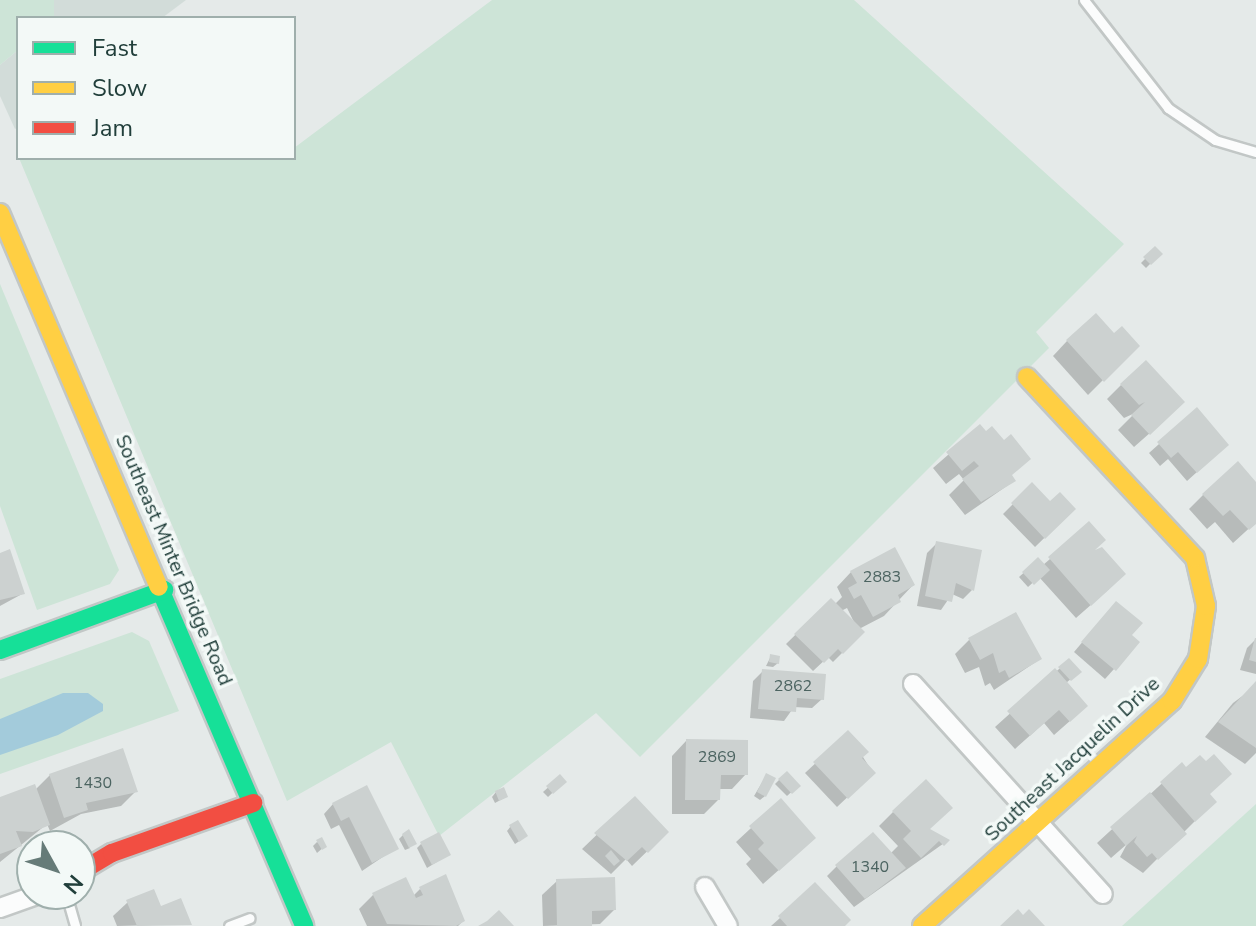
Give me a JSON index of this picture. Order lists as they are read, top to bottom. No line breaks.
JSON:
{"streets":{"street":["Southeast Minter Bridge Road","Southeast Jacquelin Drive"]},"house_numbers":["2883","2862","2869","1430","1340"],"legend":["Fast","Slow","Jam"],"north":"bottom right"}
